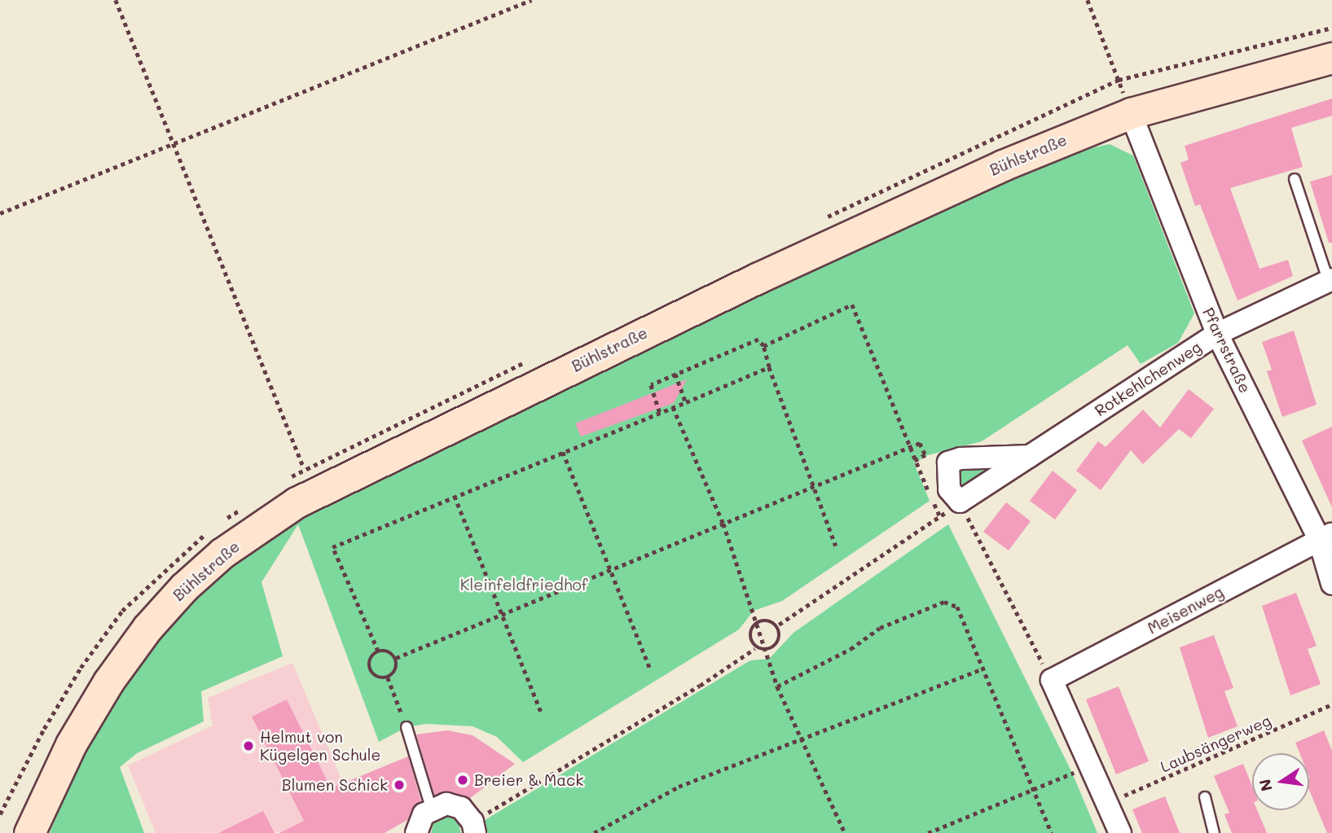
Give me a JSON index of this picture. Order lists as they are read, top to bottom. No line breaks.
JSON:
{"streets":{"main road":["Bühlstraße"],"street":["Pfarrstraße","Rotkehlchenweg","Meisenweg"],"path":["Laubsängerweg"]},"crossings":[["Bühlstraße","Pfarrstraße"],["Pfarrstraße","Rotkehlchenweg"],["Pfarrstraße","Meisenweg"]],"parks":["Kleinfeldfriedhof"],"places":["Helmut von Kügelgen Schule","Breier & Mack","Blumen Schick"],"north":"left"}
